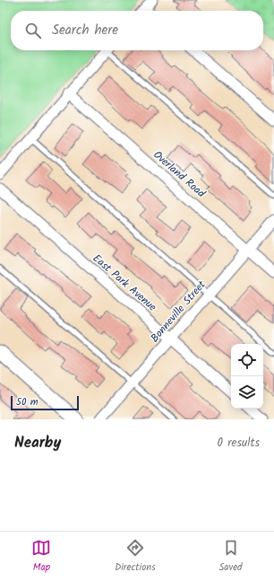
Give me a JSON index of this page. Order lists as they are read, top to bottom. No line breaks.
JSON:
{"streets":{"street":["Overland Road","East Park Avenue","Bonneville Street"]},"crossings":[["Overland Road","Bonneville Street"],["East Park Avenue","Bonneville Street"]],"scale_bar":"50 m","page":{"search":"Search here","scale":"50 m","heading":["Nearby","0 results"],"nav":["Map","Directions","Saved"]}}
